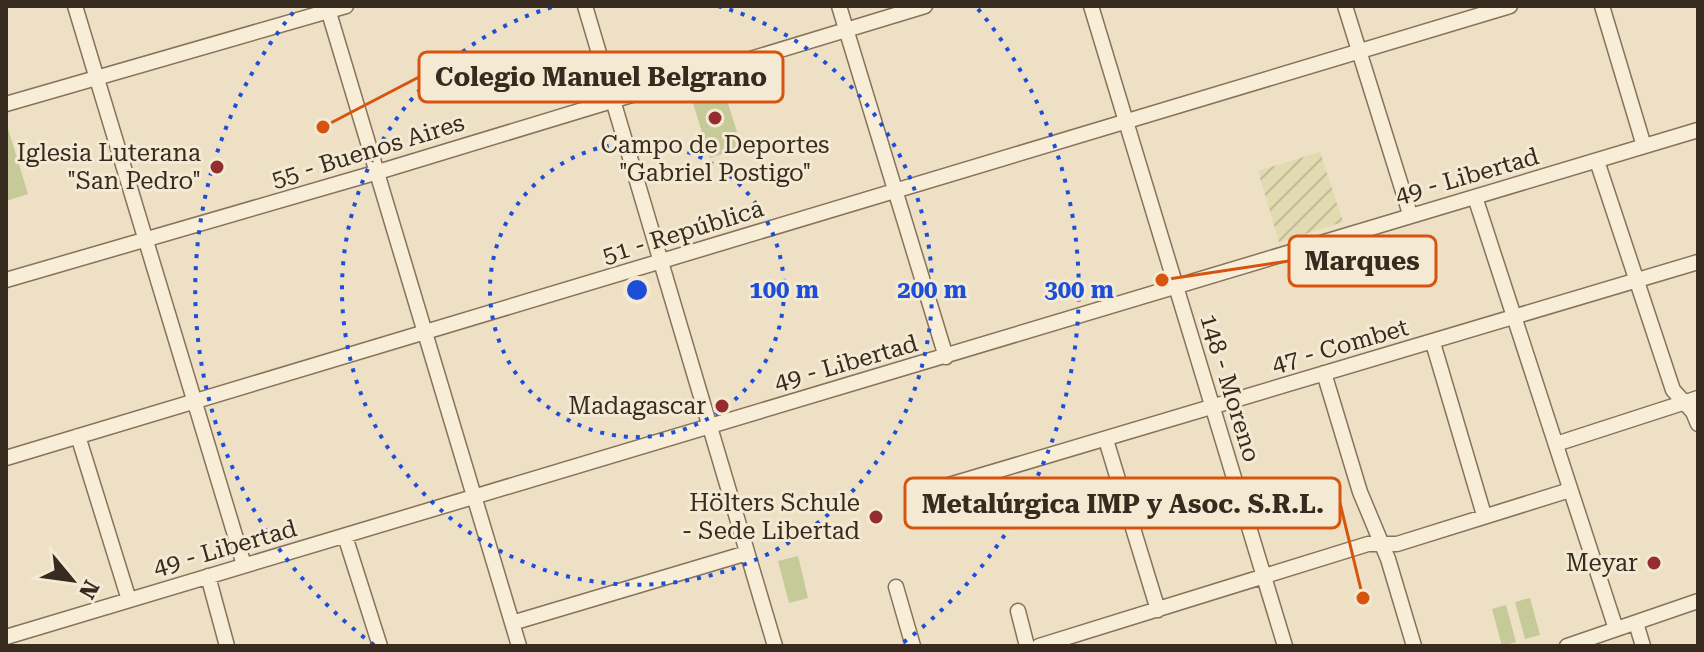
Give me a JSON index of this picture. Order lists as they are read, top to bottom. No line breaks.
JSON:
{"streets":{"street":["55 - Buenos Aires","49 - Libertad","51 - República","47 - Combet","148 - Moreno"]},"crossings":[["49 - Libertad","148 - Moreno"],["51 - República","148 - Moreno"],["47 - Combet","148 - Moreno"]],"places":["Campo de Deportes \"Gabriel Postigo\"","Colegio Manuel Belgrano","Iglesia Luterana \"San Pedro\"","Marques","Madagascar","Hölters Schule - Sede Libertad","Meyar","Metalúrgica IMP y Asoc. S.R.L."],"north":"bottom right","rings":["100 m","200 m","300 m"]}
